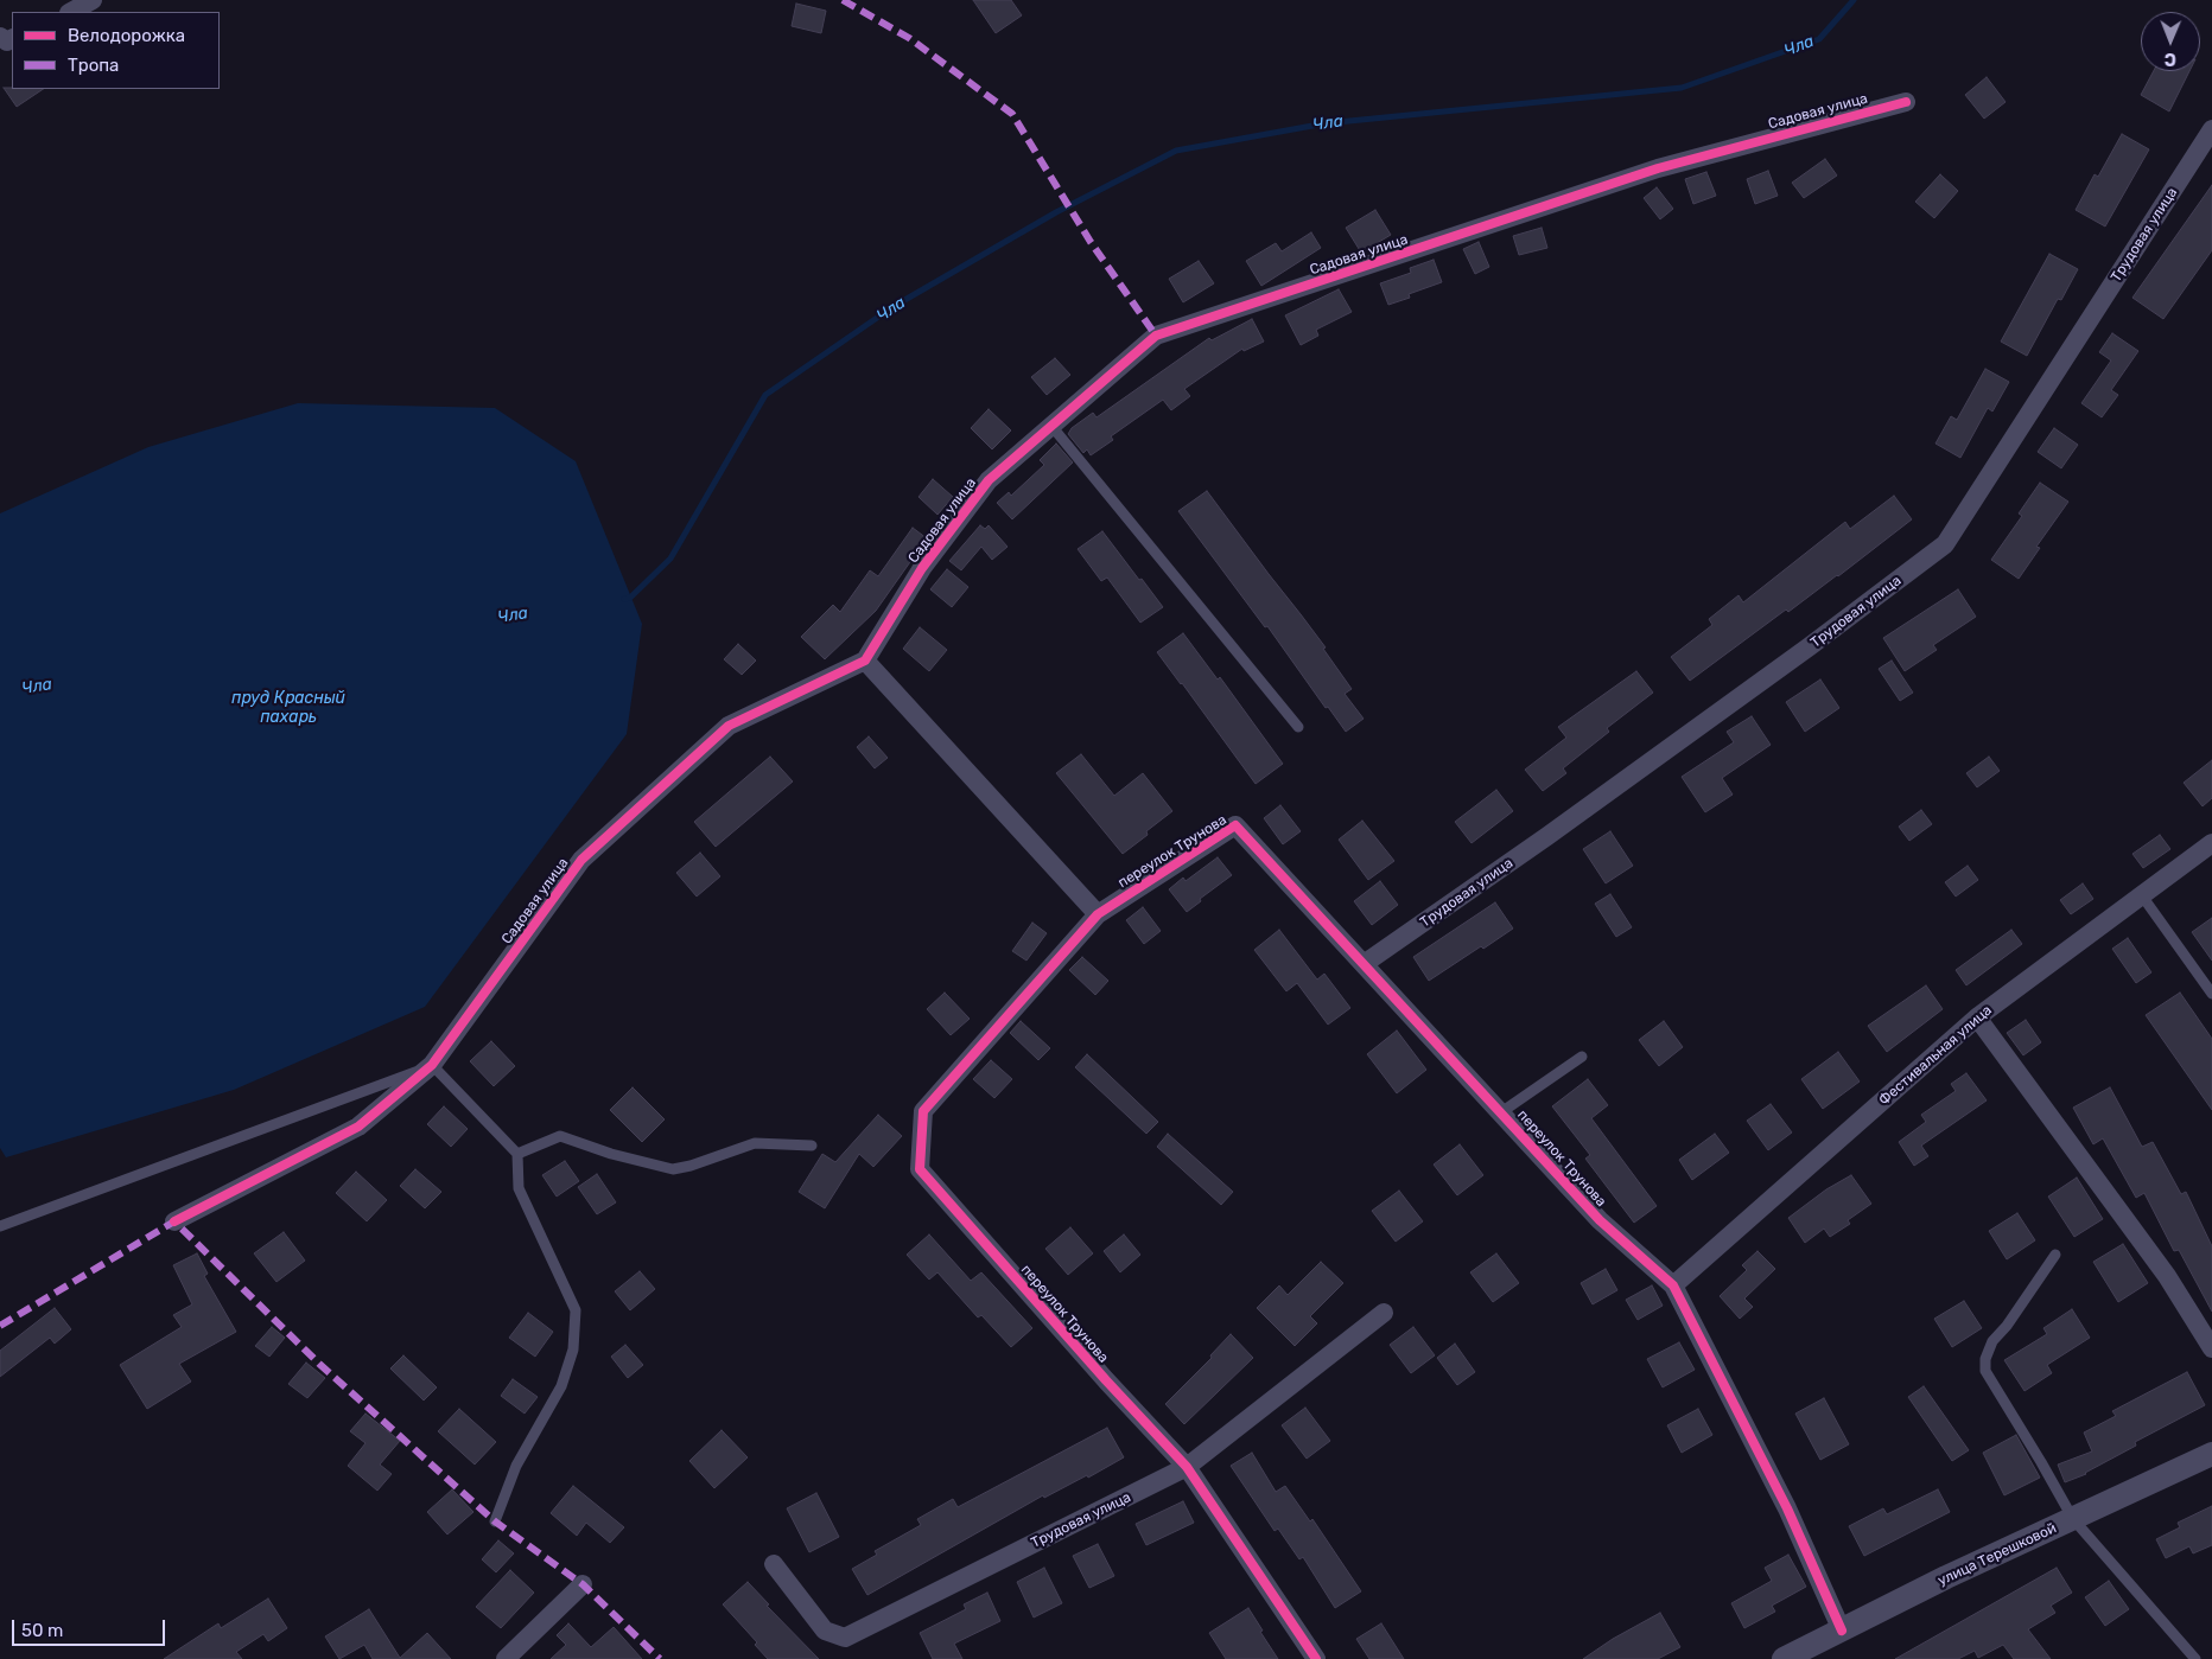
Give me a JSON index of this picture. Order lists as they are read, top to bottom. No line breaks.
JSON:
{"streets":{"street":["Садовая улица","Трудовая улица","переулок Трунова","Фестивальная улица","улица Терешковой"]},"crossings":[["Трудовая улица","переулок Трунова"],["переулок Трунова","Фестивальная улица"],["переулок Трунова","улица Терешковой"]],"water":["Чла","пруд Красный пахарь"],"legend":["Велодорожка","Тропа"],"scale_bar":"50 m","north":"bottom"}
